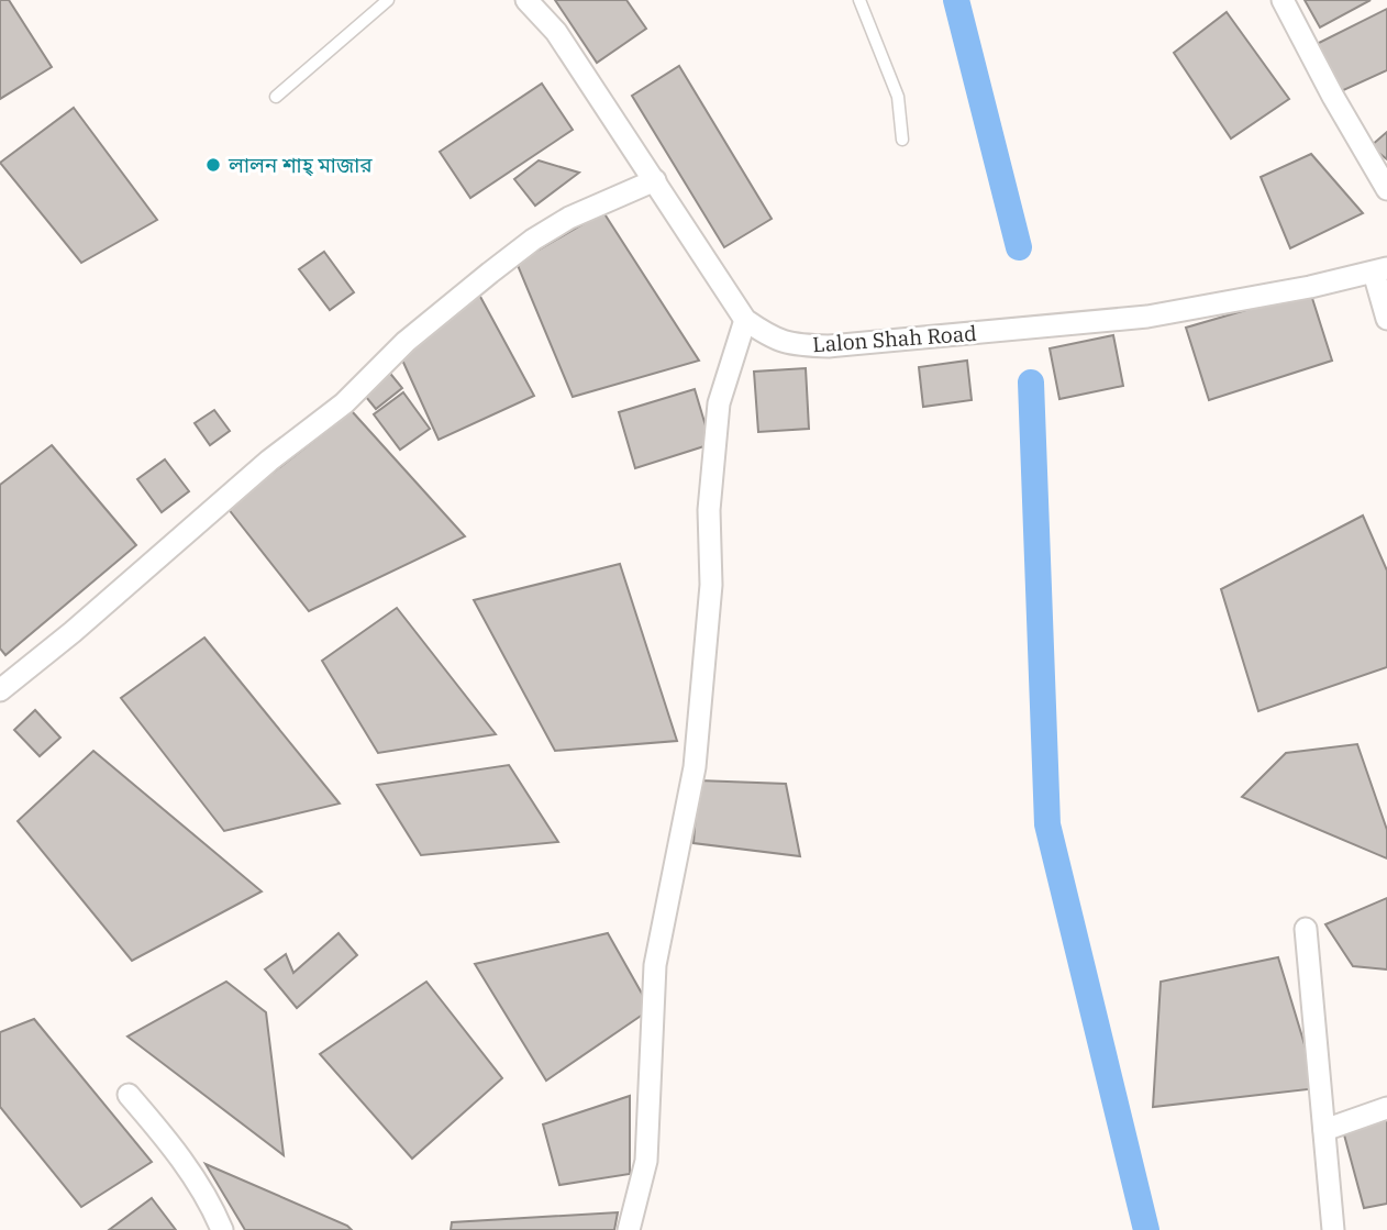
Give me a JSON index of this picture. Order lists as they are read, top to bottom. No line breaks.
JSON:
{"streets":{"street":["Lalon Shah Road"]},"places":["লালন শাহ্‌ মাজার"]}
